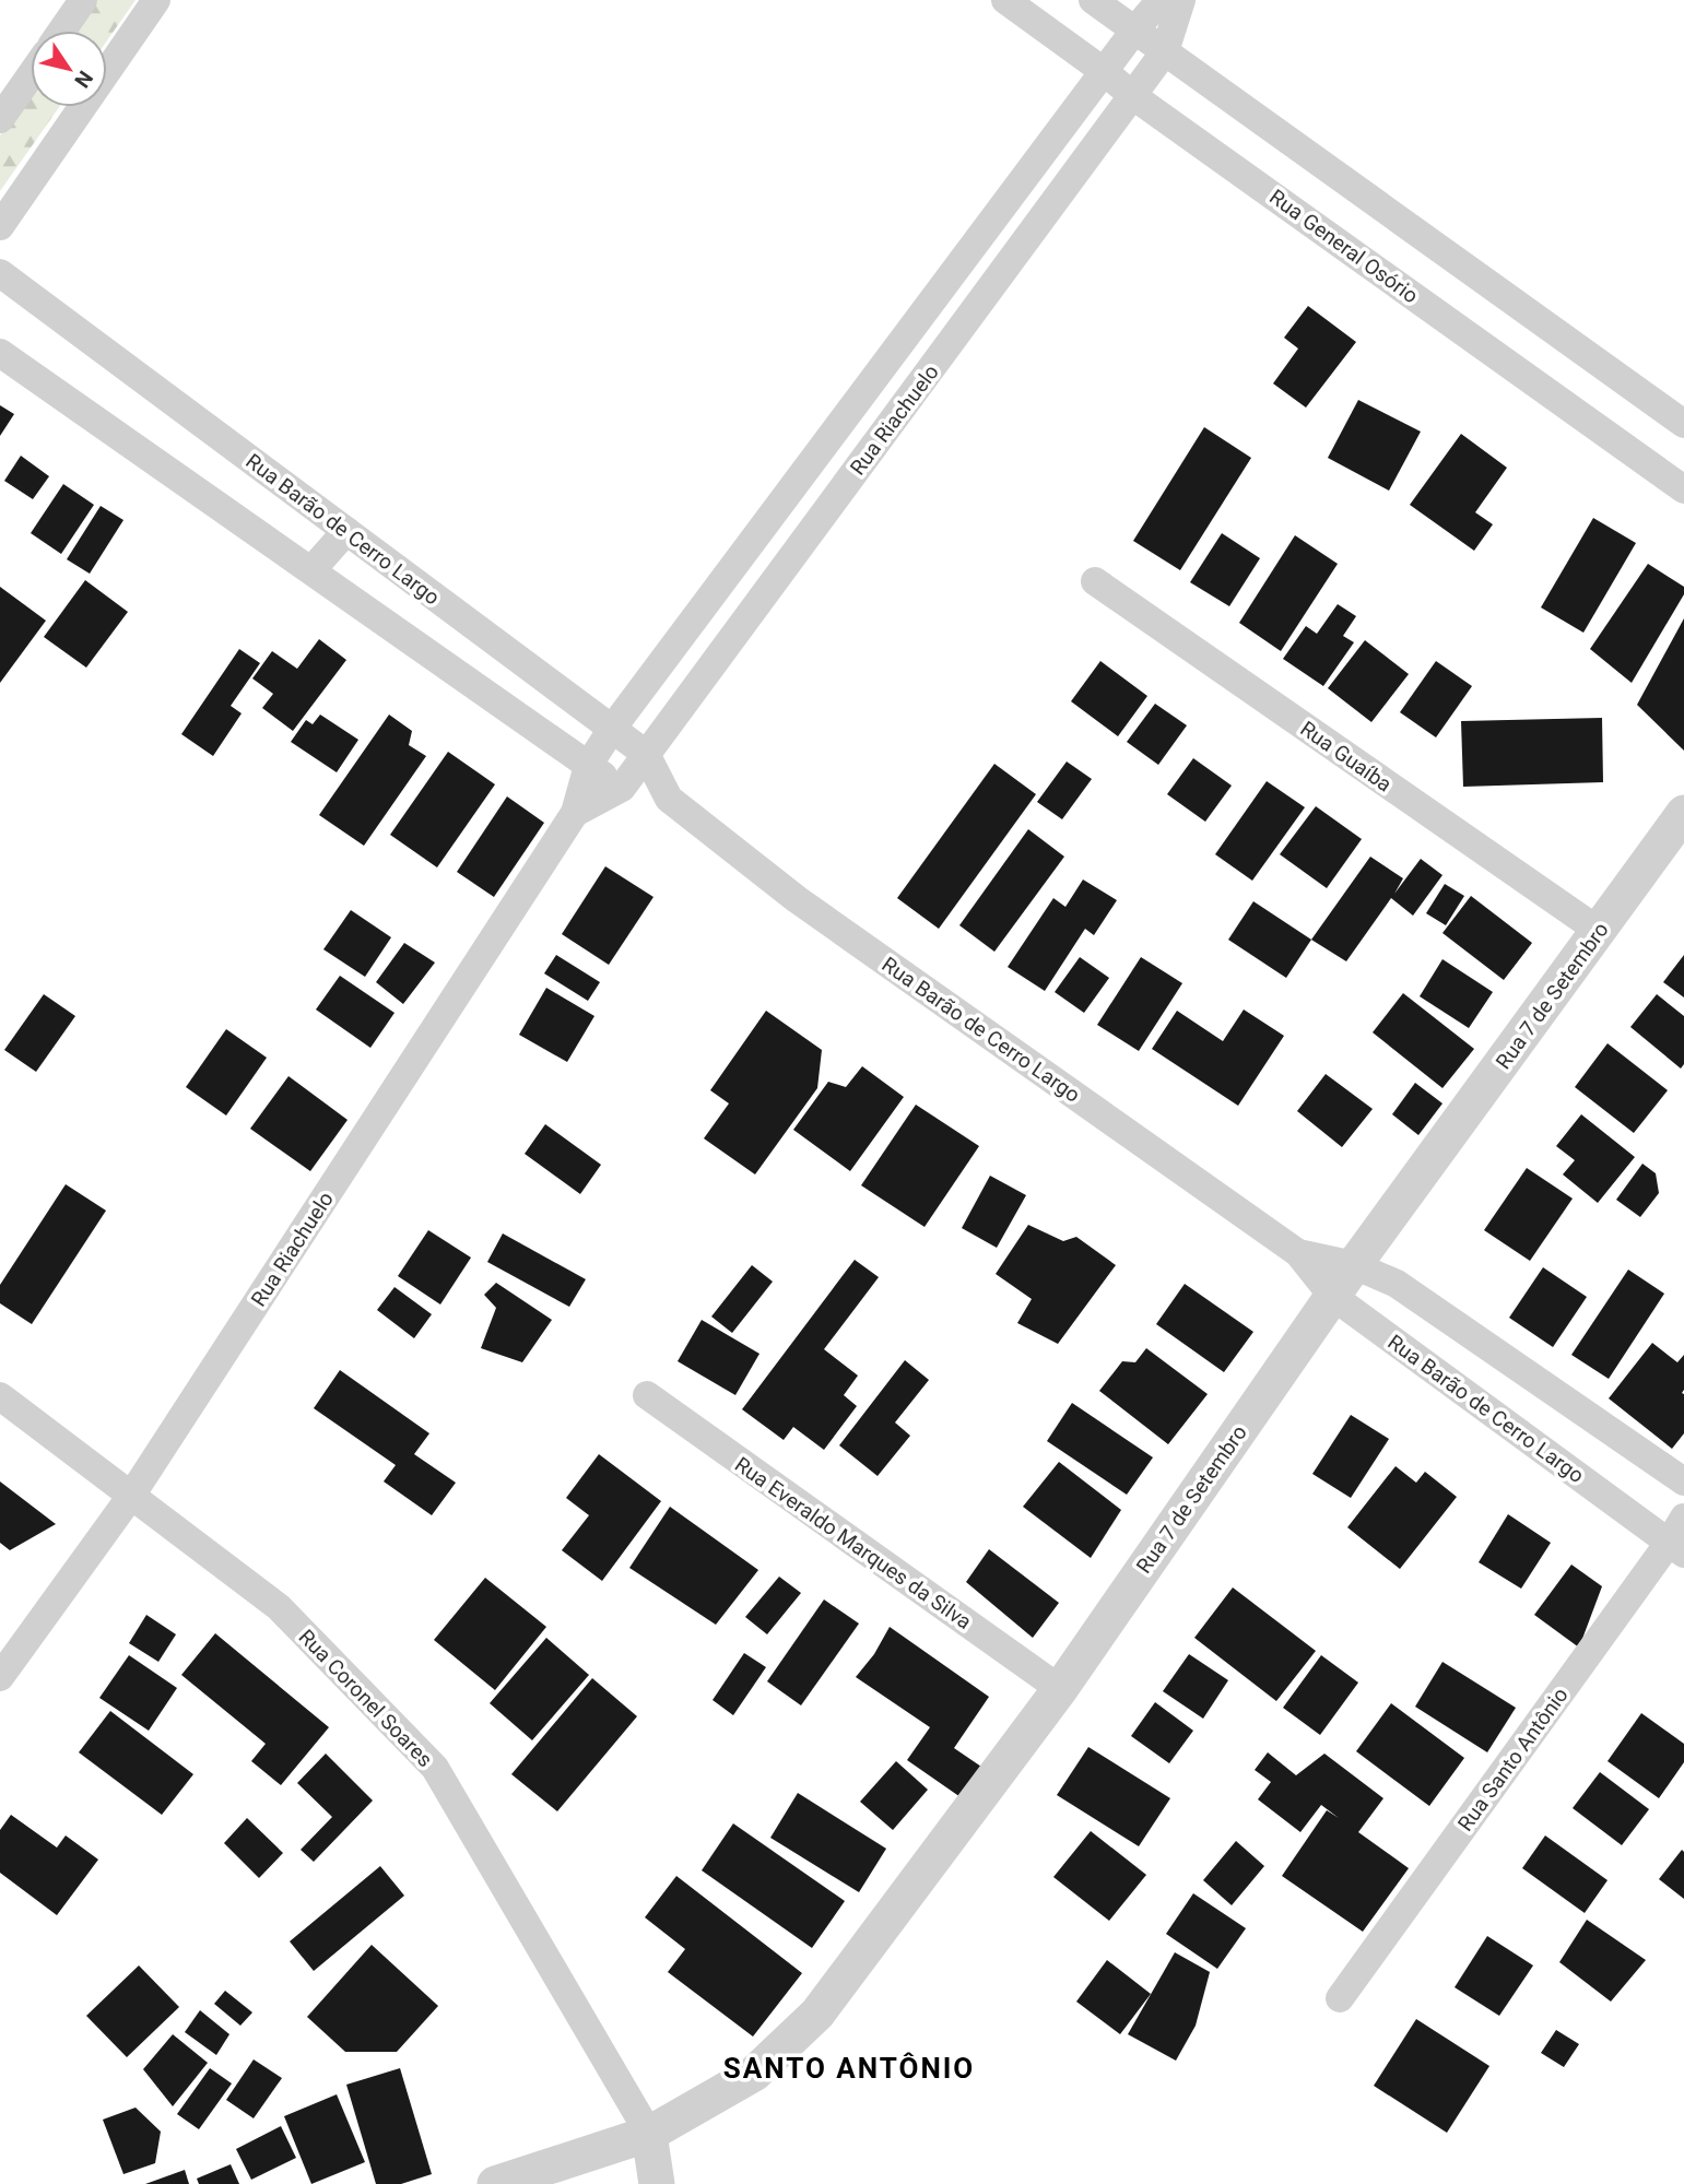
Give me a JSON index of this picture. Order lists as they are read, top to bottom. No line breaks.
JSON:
{"streets":{"street":["Rua General Osório","Rua Riachuelo","Rua Barão de Cerro Largo","Rua Guaíba","Rua 7 de Setembro","Rua Everaldo Marques da Silva","Rua Coronel Soares","Rua Santo Antônio"]},"crossings":[["Rua General Osório","Rua Riachuelo"],["Rua Riachuelo","Rua Barão de Cerro Largo"],["Rua Riachuelo","Rua Coronel Soares"],["Rua Barão de Cerro Largo","Rua 7 de Setembro"],["Rua Barão de Cerro Largo","Rua Santo Antônio"],["Rua Guaíba","Rua 7 de Setembro"],["Rua 7 de Setembro","Rua Everaldo Marques da Silva"],["Rua 7 de Setembro","Rua Coronel Soares"]],"districts":["SANTO ANTÔNIO"],"north":"bottom right"}
